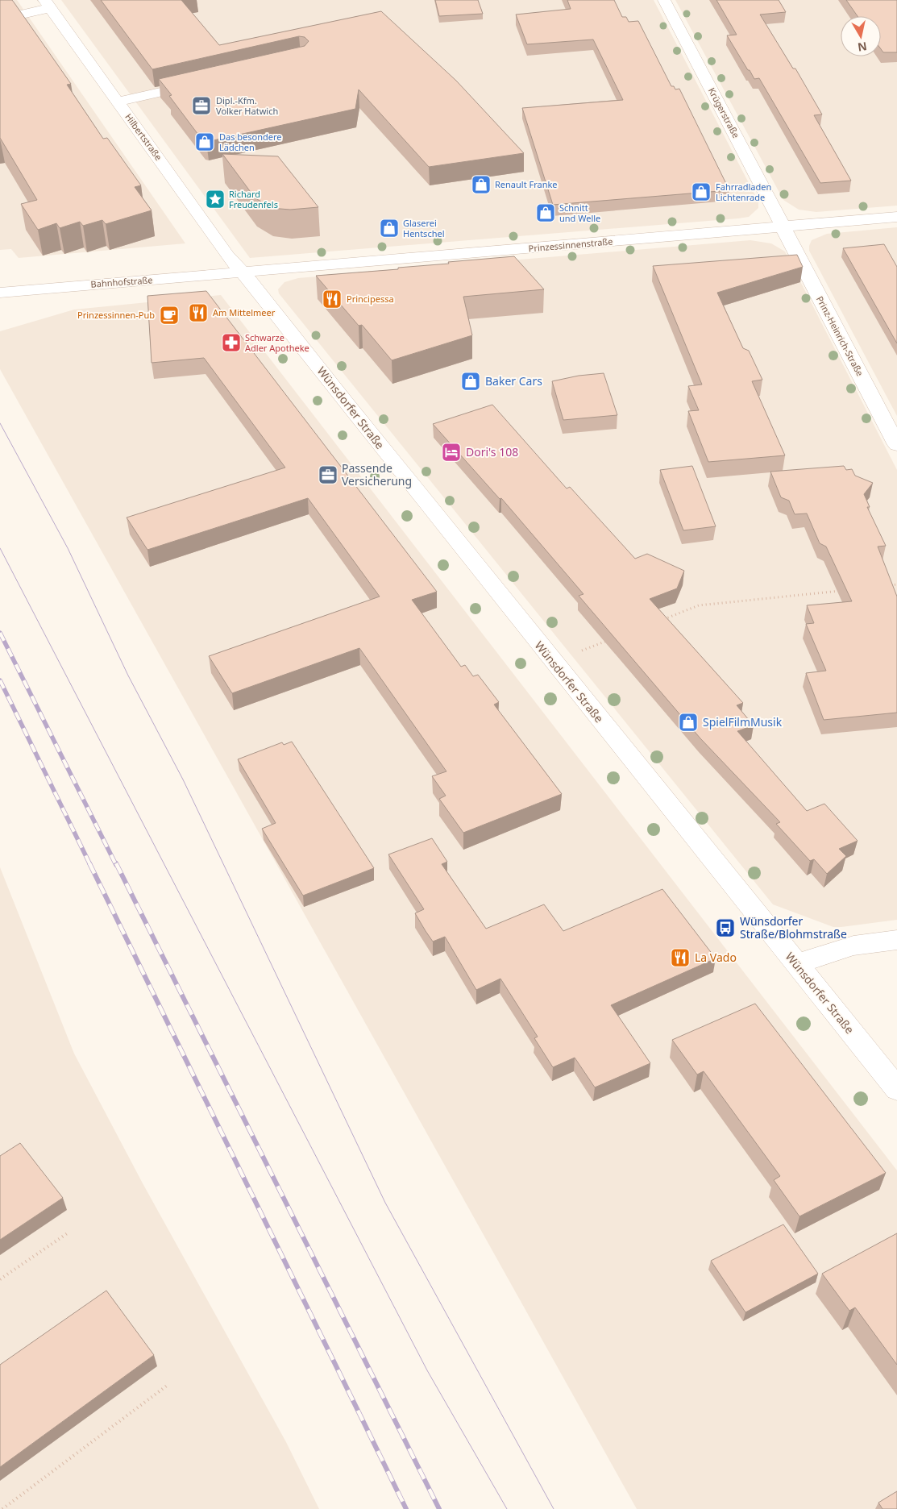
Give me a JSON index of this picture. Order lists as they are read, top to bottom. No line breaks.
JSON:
{"streets":{"street":["Krügerstraße","Hilbertstraße","Prinzessinnenstraße","Bahnhofstraße","Prinz-Heinrich-Straße","Wünsdorfer Straße"]},"crossings":[["Krügerstraße","Prinzessinnenstraße"],["Krügerstraße","Prinz-Heinrich-Straße"],["Hilbertstraße","Prinzessinnenstraße"],["Hilbertstraße","Bahnhofstraße"],["Hilbertstraße","Wünsdorfer Straße"],["Prinzessinnenstraße","Bahnhofstraße"],["Prinzessinnenstraße","Prinz-Heinrich-Straße"],["Prinzessinnenstraße","Wünsdorfer Straße"],["Bahnhofstraße","Wünsdorfer Straße"]],"places":{"office":["Dipl.-Kfm. Volker Hatwich","Passende Versicherung"],"shop":["Das besondere Lädchen","Renault Franke","Fahrradladen Lichtenrade","Schnitt und Welle","Glaserei Hentschel","Baker Cars","SpielFilmMusik"],"place":["Richard Freudenfels"],"restaurant":["Principessa","Am Mittelmeer","La Vado"],"cafe":["Prinzessinnen-Pub"],"pharmacy":["Schwarze Adler Apotheke"],"hotel":["Dori's 108"],"bus stop":["Wünsdorfer Straße/Blohmstraße"]},"north":"bottom"}
